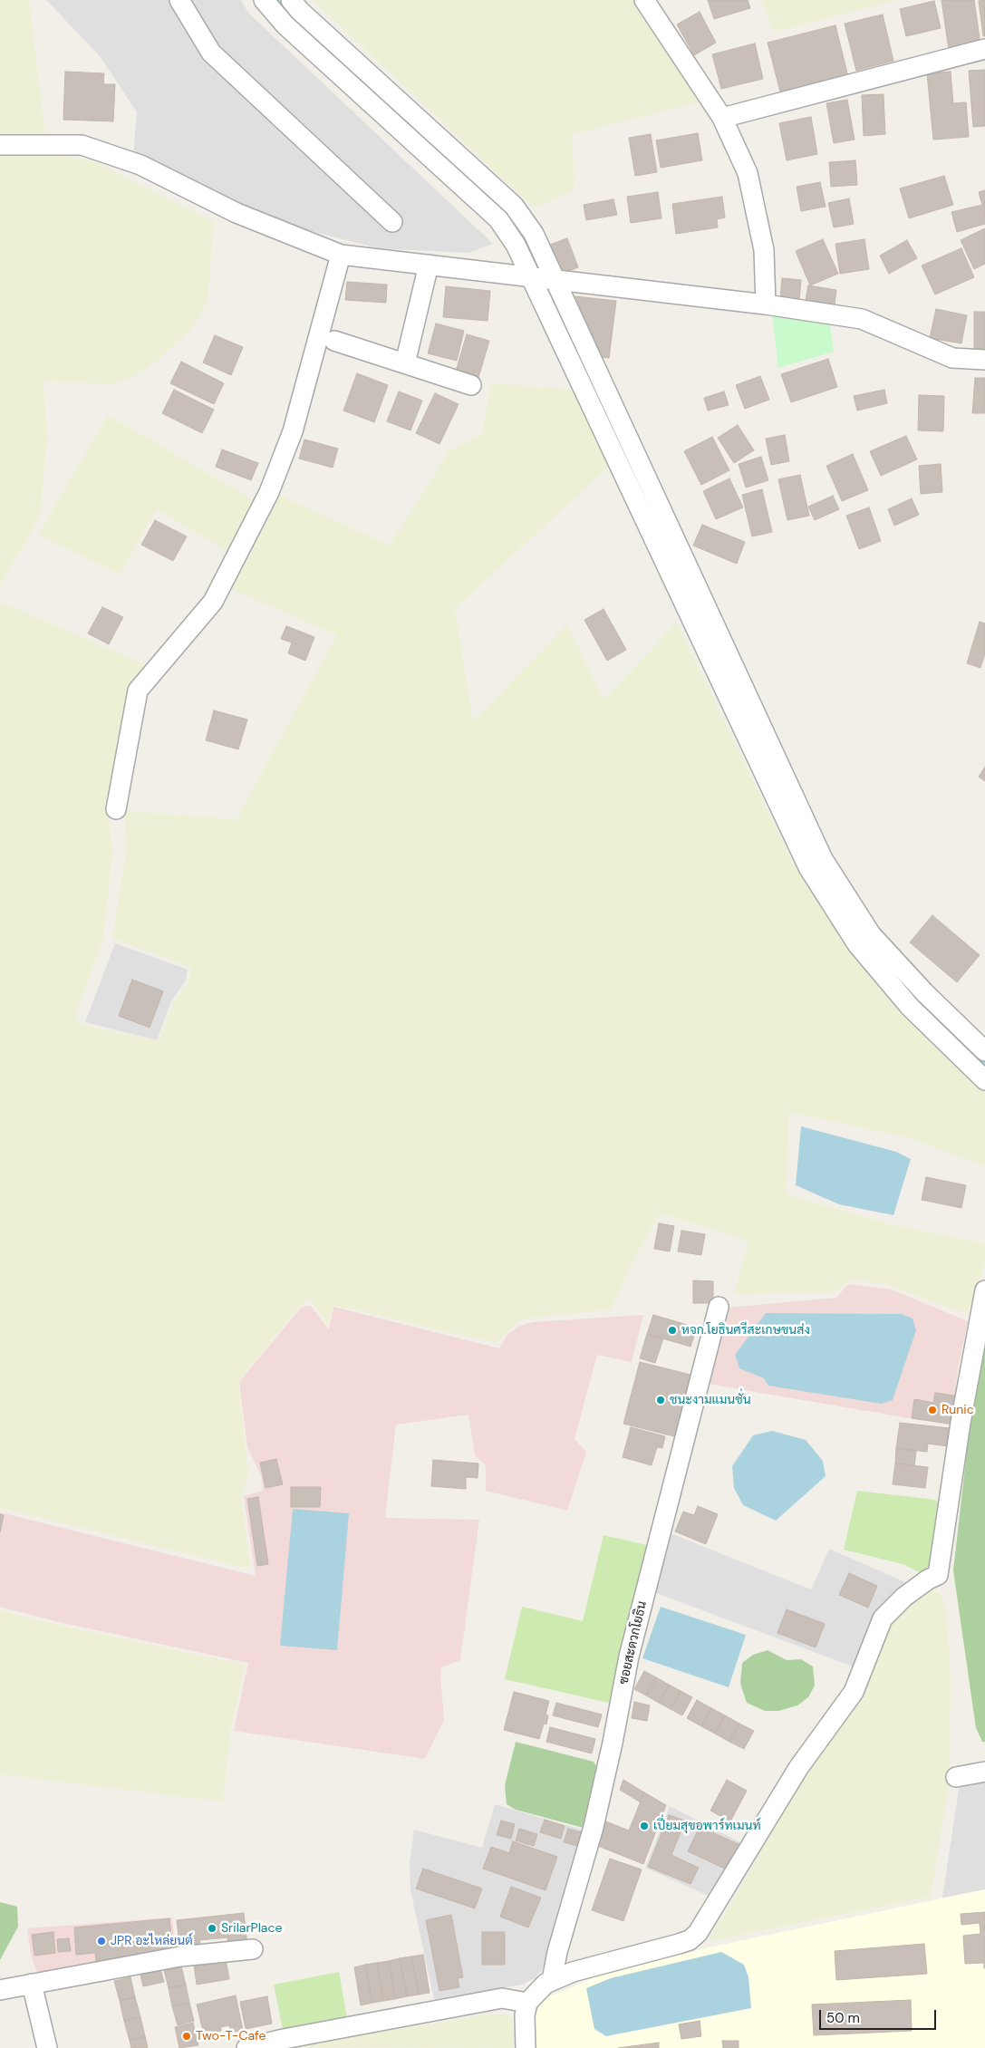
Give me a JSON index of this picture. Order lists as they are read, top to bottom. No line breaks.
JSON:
{"streets":{"street":["ซอยสะดวกโยธิน"]},"places":["หจก.โยธินศรีสะเกษขนส่ง","ชนะงามแมนชั่น","Runic","เปี่ยมสุขอพาร์ทเมนท์","SrilarPlace","JPR อะไหล่ยนต์","Two-T-Cafe"],"scale_bar":"50 m"}
